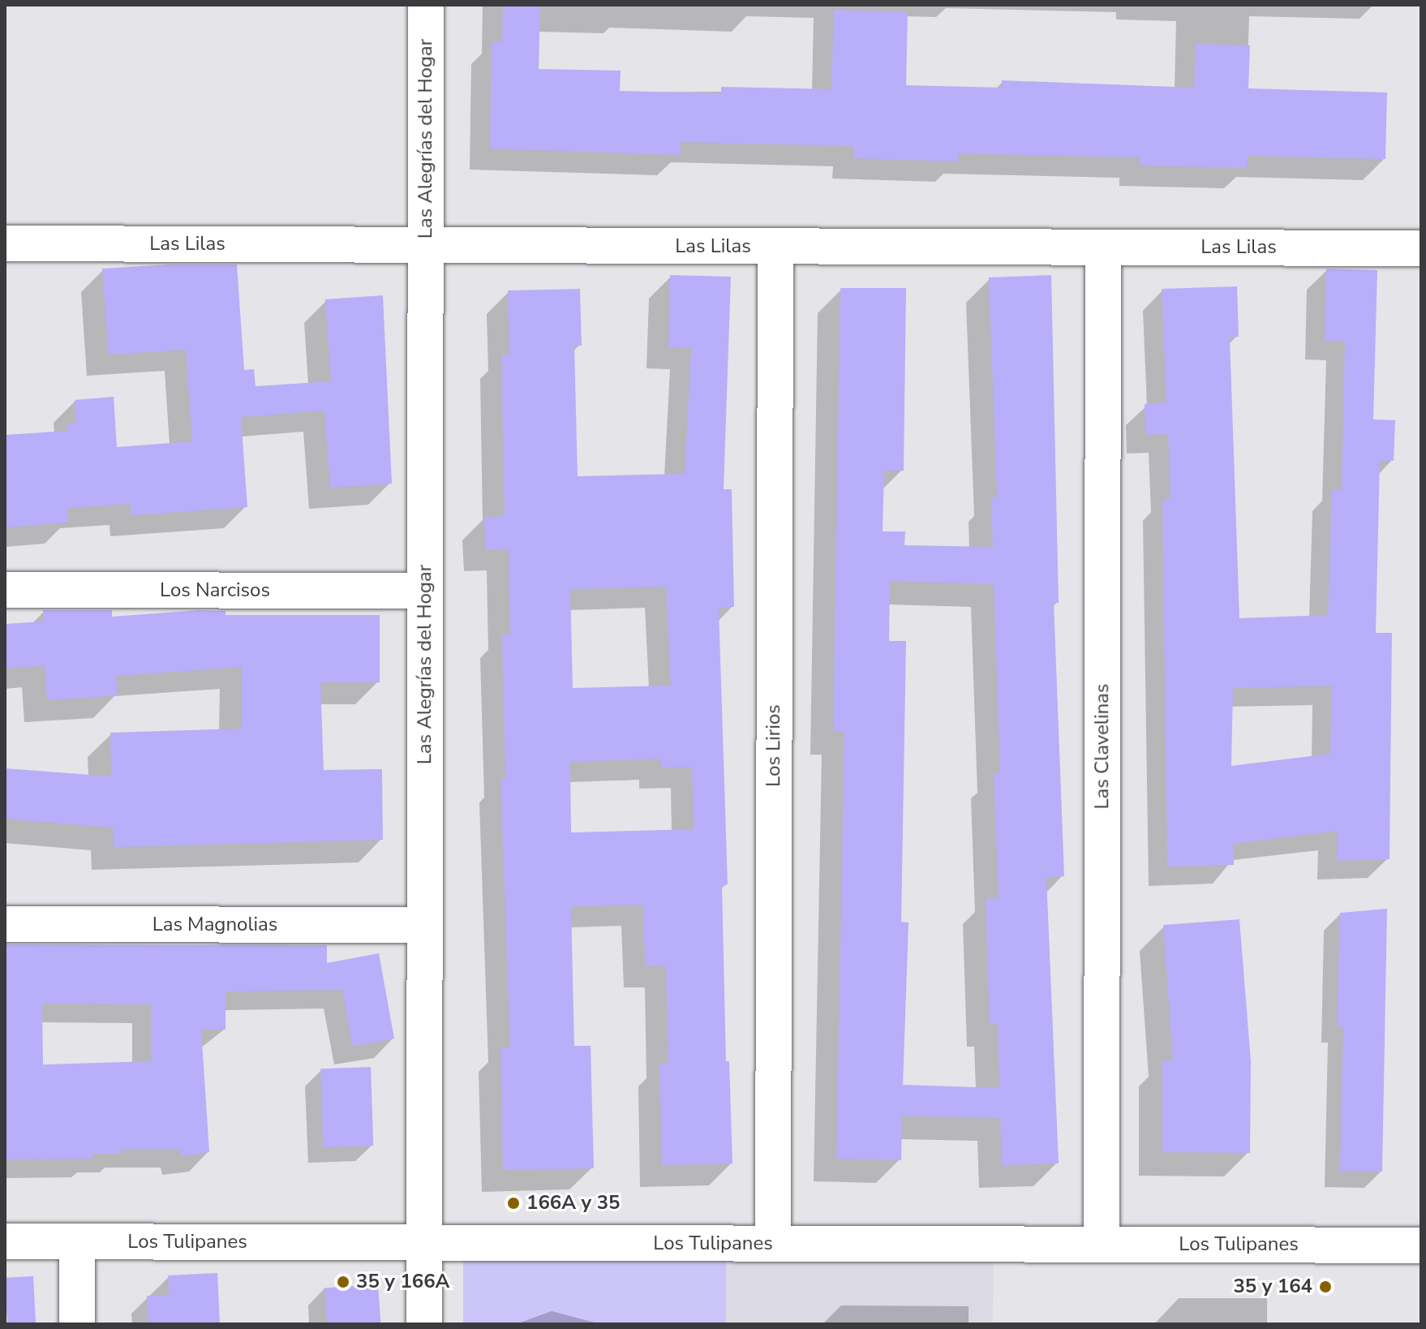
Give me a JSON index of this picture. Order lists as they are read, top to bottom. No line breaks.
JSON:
{"streets":{"street":["Las Alegrías del Hogar","Las Lilas","Los Narcisos","Los Lirios","Las Clavelinas","Las Magnolias","Los Tulipanes"]},"crossings":[["Las Alegrías del Hogar","Las Lilas"],["Las Alegrías del Hogar","Los Narcisos"],["Las Alegrías del Hogar","Las Magnolias"],["Las Alegrías del Hogar","Los Tulipanes"],["Las Lilas","Los Lirios"],["Las Lilas","Las Clavelinas"],["Los Lirios","Los Tulipanes"],["Las Clavelinas","Los Tulipanes"]],"places":["166A y 35","35 y 166A","35 y 164"]}
